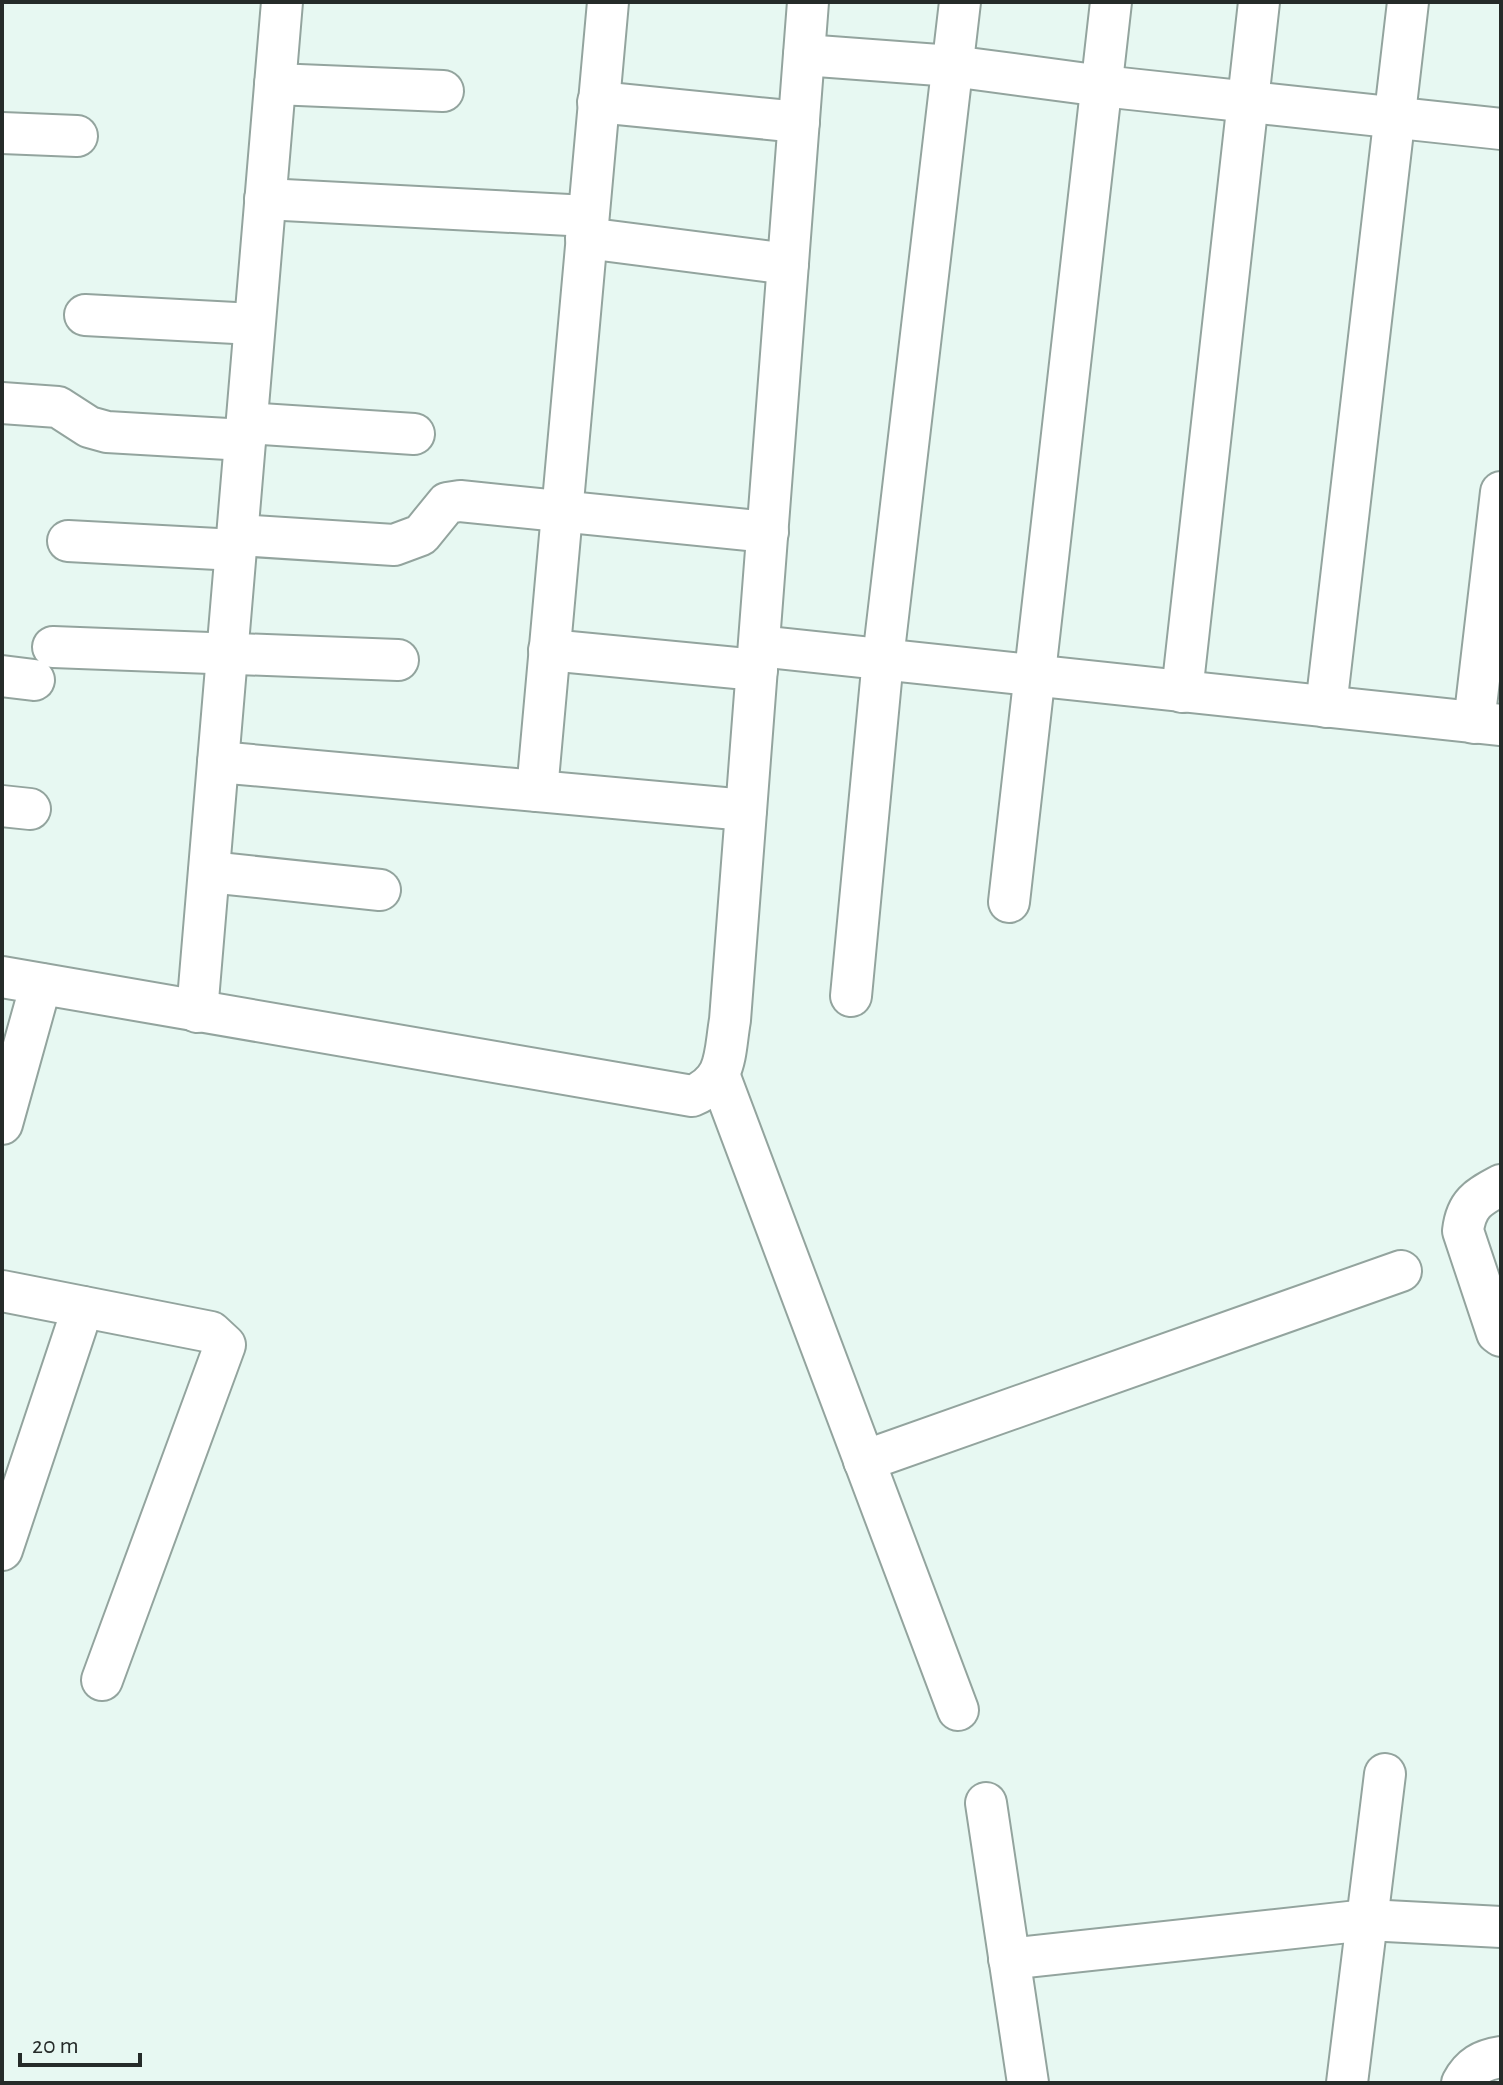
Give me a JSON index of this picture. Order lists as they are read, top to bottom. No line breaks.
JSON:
{"scale_bar":"20 m"}
